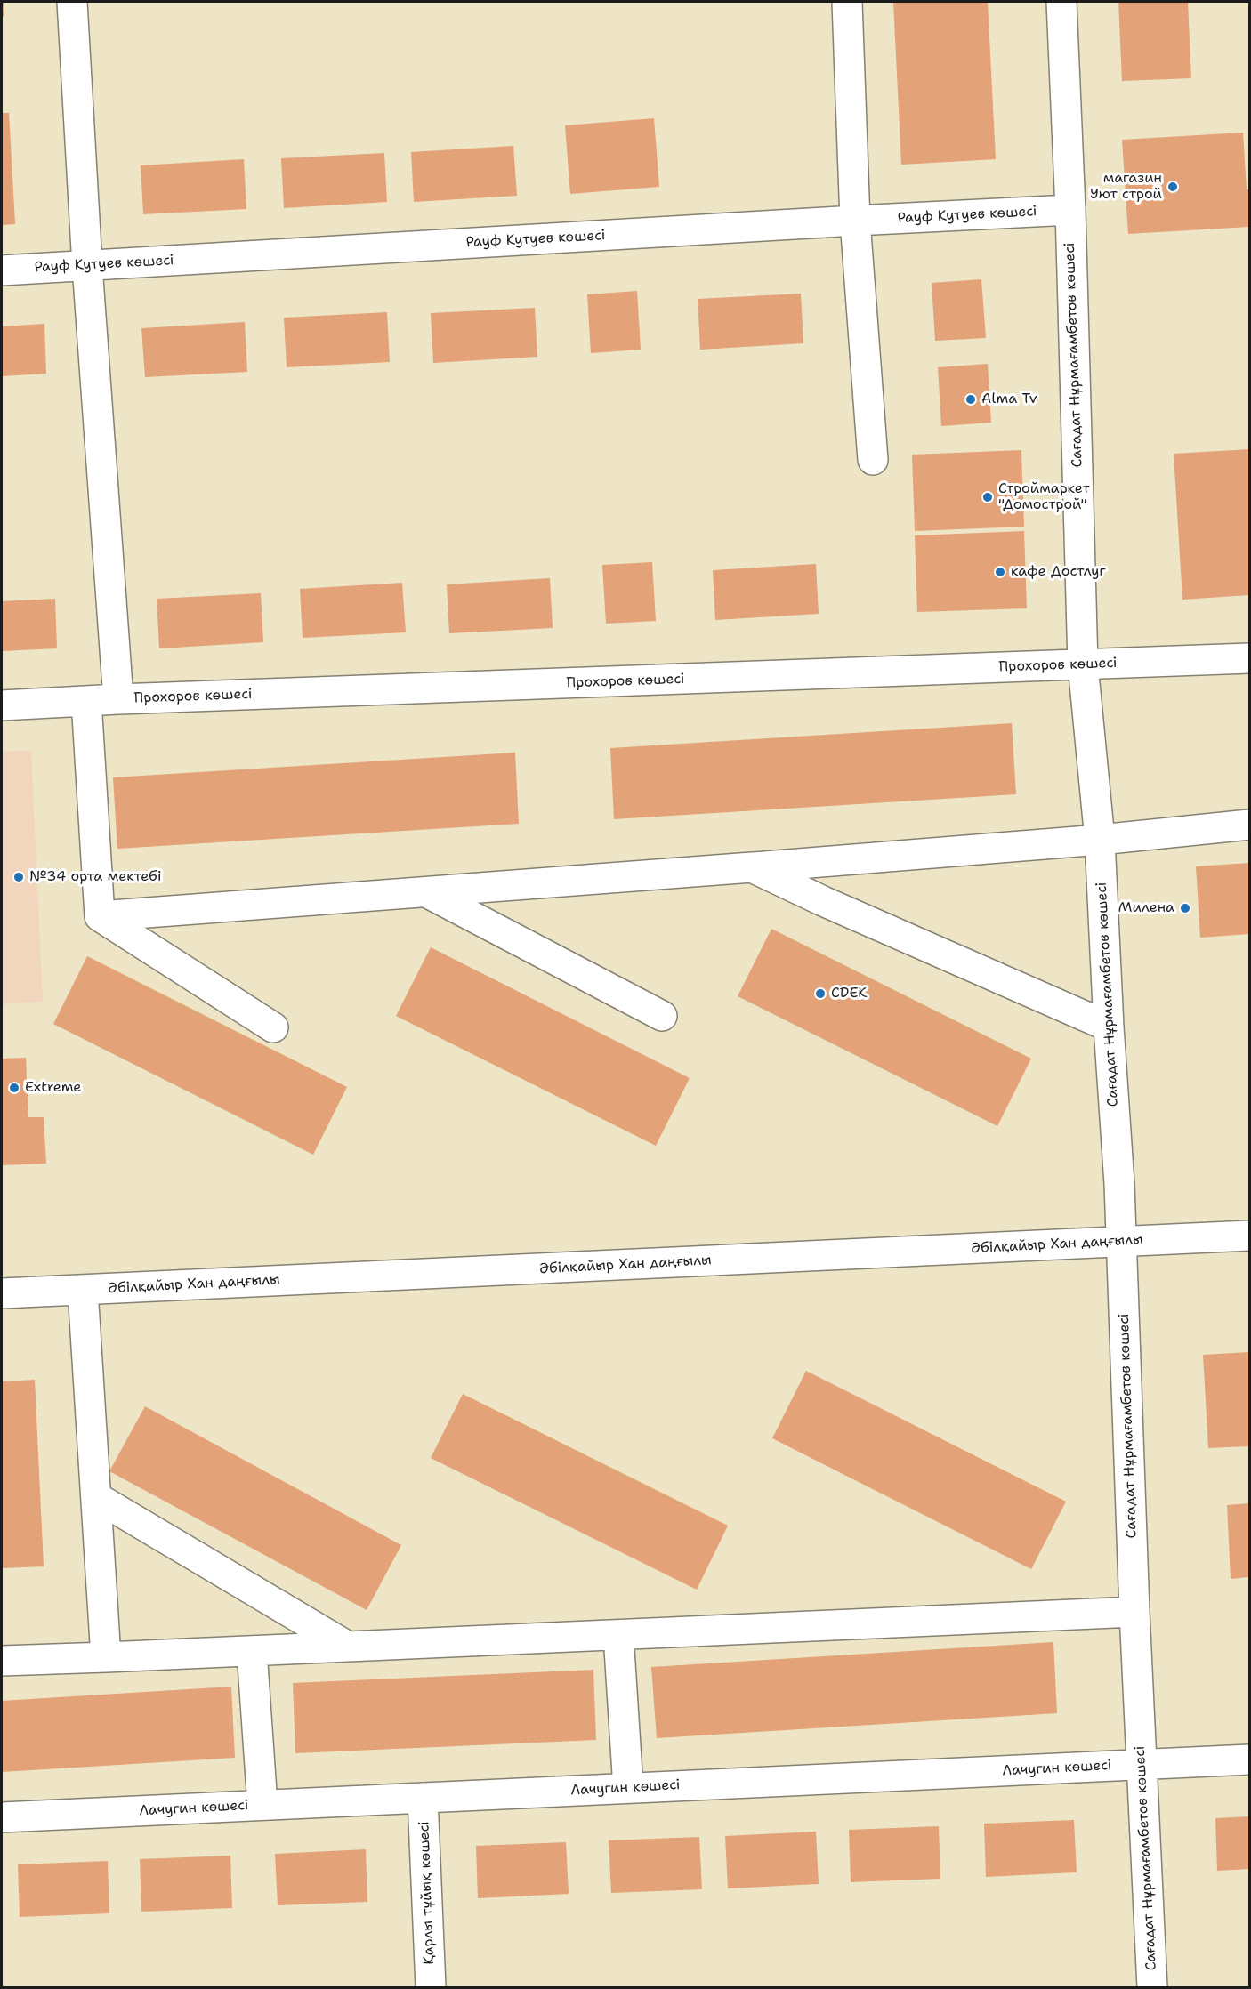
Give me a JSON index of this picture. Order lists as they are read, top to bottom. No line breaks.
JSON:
{"streets":{"street":["Рауф Кутуев көшесі","Сағадат Нұрмағамбетов көшесі","Прохоров көшесі","Әбілқайыр Хан даңғылы","Лачугин көшесі","Қарлы тұйық көшесі"]},"crossings":[["Рауф Кутуев көшесі","Сағадат Нұрмағамбетов көшесі"],["Сағадат Нұрмағамбетов көшесі","Прохоров көшесі"],["Сағадат Нұрмағамбетов көшесі","Әбілқайыр Хан даңғылы"],["Сағадат Нұрмағамбетов көшесі","Лачугин көшесі"],["Лачугин көшесі","Қарлы тұйық көшесі"]],"places":["магазин Уют строй","Alma Tv","Строймаркет \"Домострой\"","кафе Достлуг","№34 орта мектебі","Милена","CDEK","Extreme"]}
